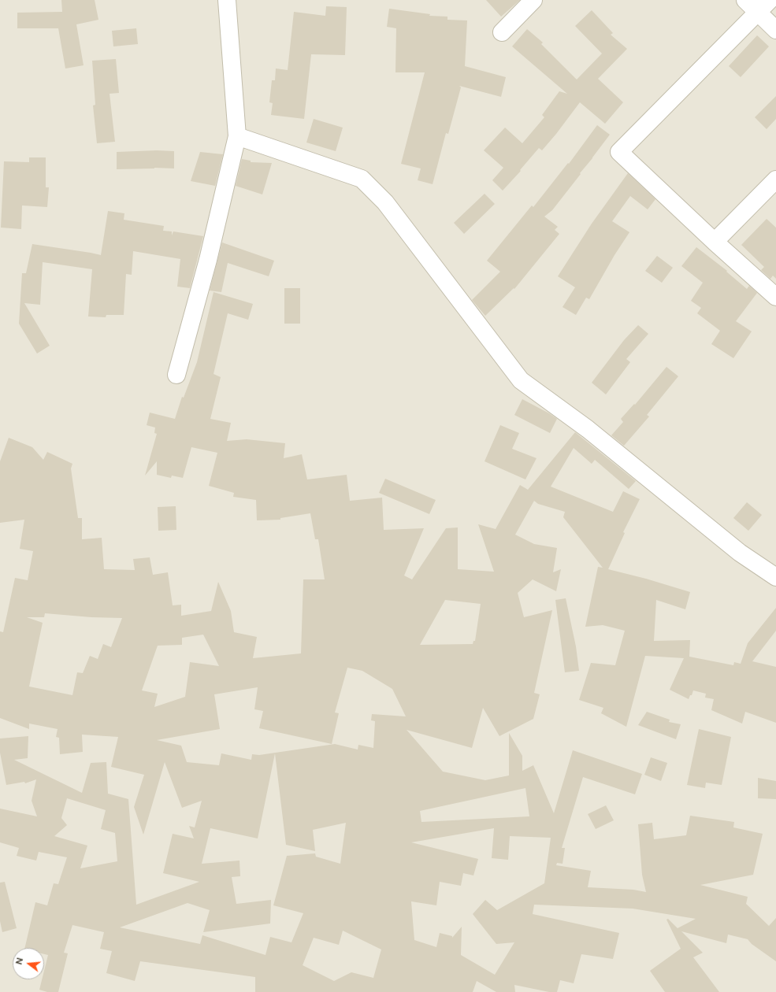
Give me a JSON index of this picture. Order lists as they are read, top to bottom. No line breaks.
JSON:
{"north":"left"}
